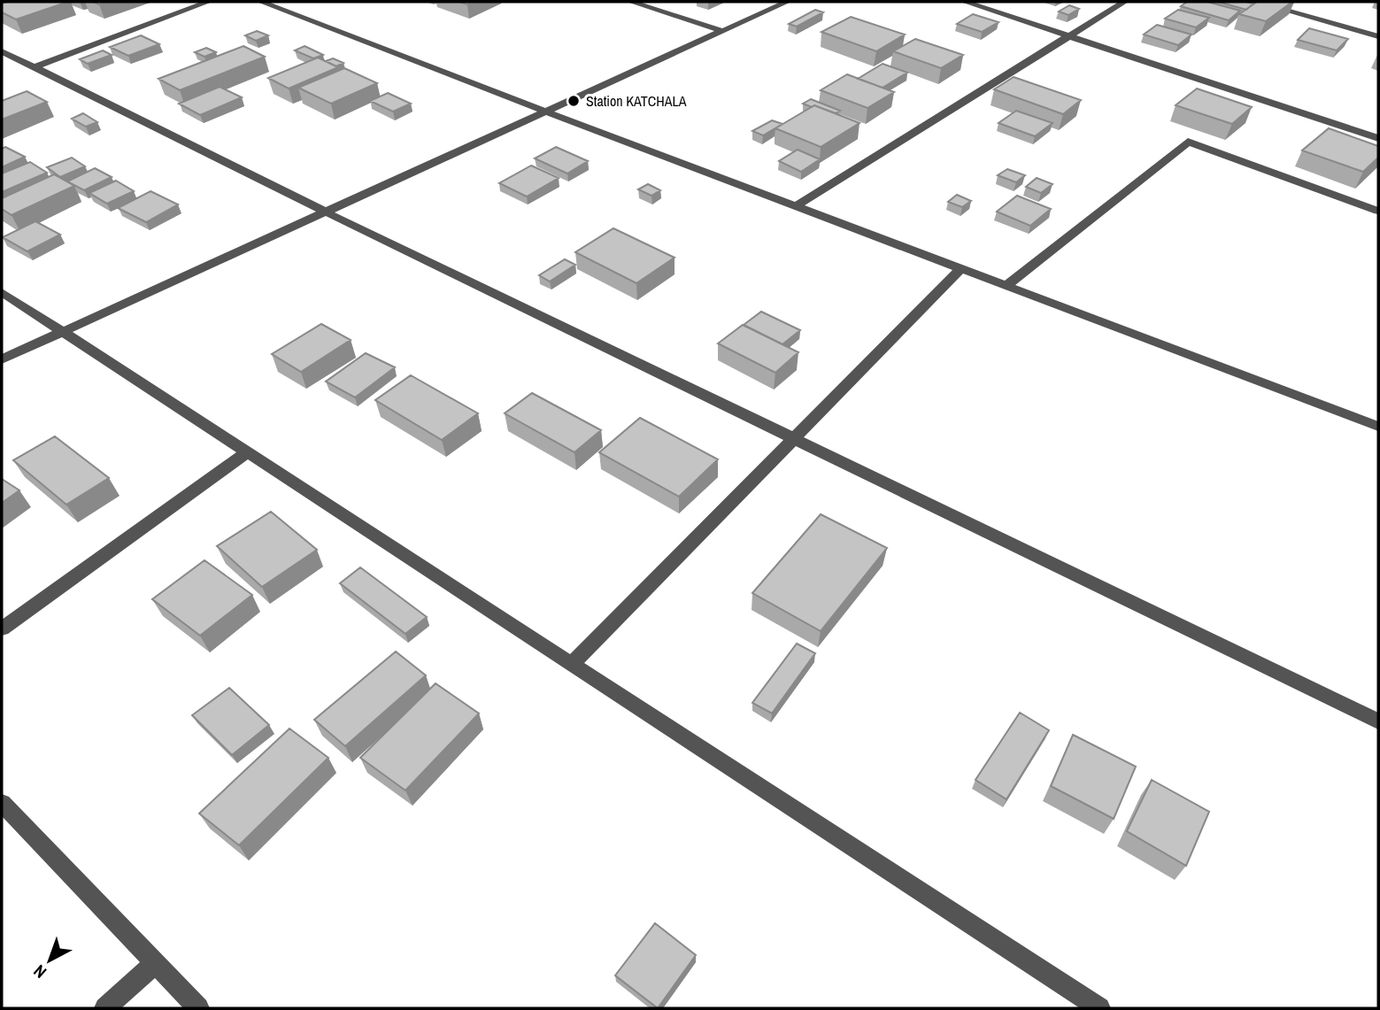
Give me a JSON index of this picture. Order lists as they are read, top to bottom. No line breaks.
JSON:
{"places":["Station KATCHALA"],"north":"bottom left"}
